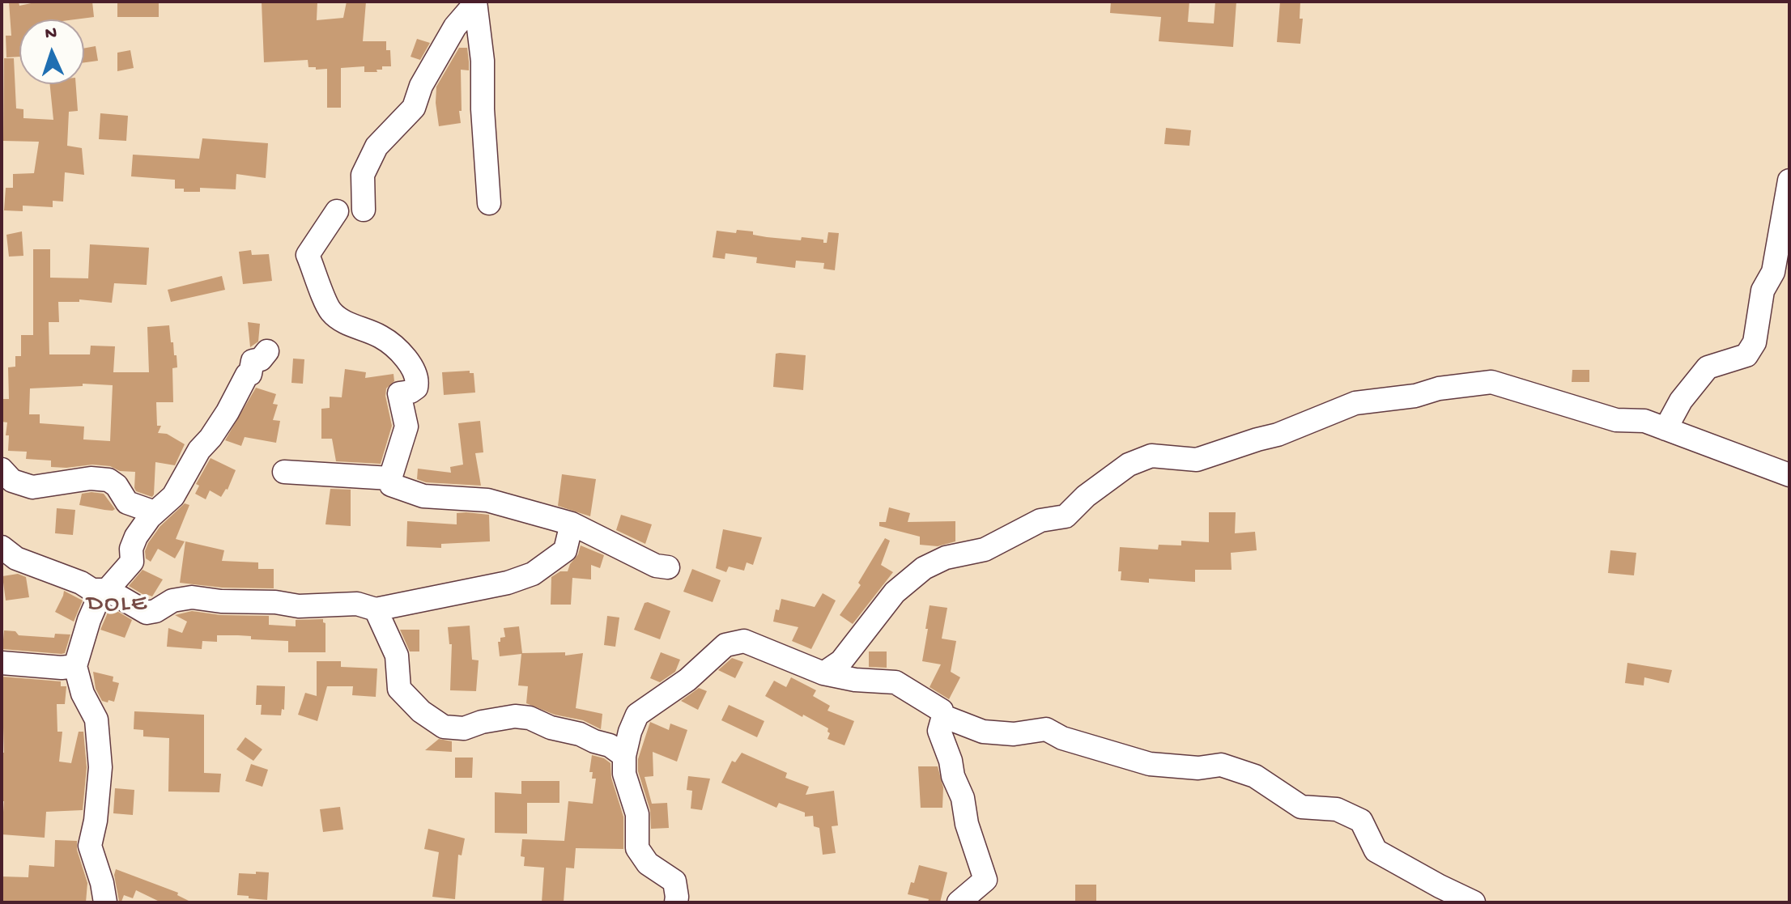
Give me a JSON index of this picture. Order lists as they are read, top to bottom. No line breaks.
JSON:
{"districts":["DOLE"],"north":"top"}
